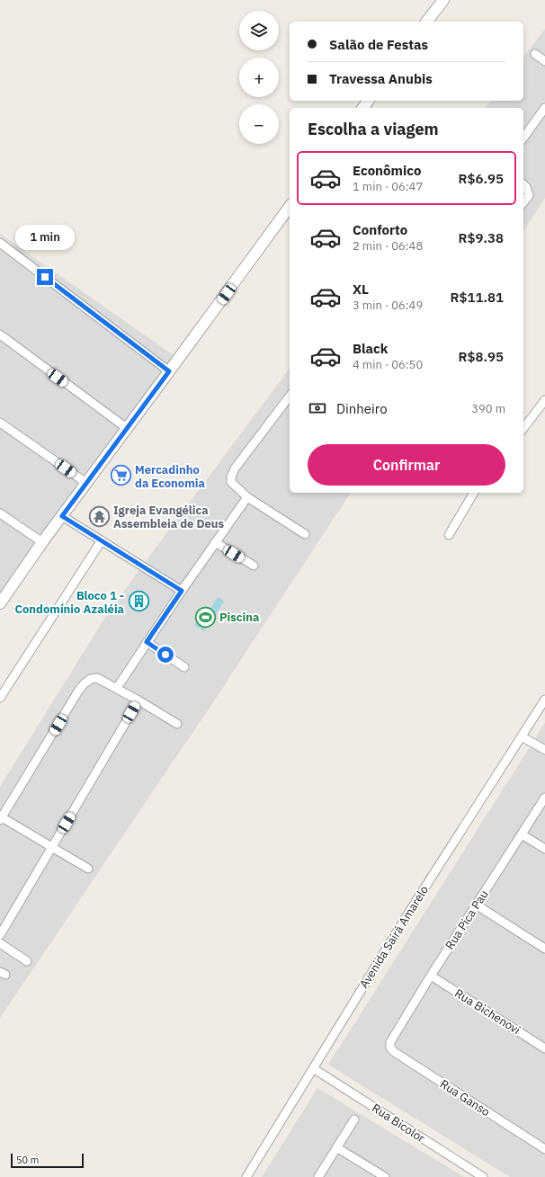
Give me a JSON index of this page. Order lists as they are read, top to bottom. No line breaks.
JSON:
{"streets":{"street":["Rua Pica Pau","Avenida Sairá Amarelo","Rua Bichenovi","Rua Ganso","Rua Bicolor"]},"crossings":[["Rua Pica Pau","Rua Bichenovi"],["Rua Pica Pau","Rua Ganso"],["Avenida Sairá Amarelo","Rua Bicolor"]],"places":{"supermarket":["Mercadinho da Economia"],"temple":["Igreja Evangélica Assembleia de Deus"],"building":["Bloco 1 - Condomínio Azaléia"],"sports":["Piscina"]},"scale_bar":"50 m","page":{"map_buttons":["+","−"],"banner":["Salão de Festas","Travessa Anubis"],"heading":"Escolha a viagem","list":[{"name":"Econômico","note":"1 min · 06:47","value":"R$6.95"},{"name":"Conforto","note":"2 min · 06:48","value":"R$9.38"},{"name":"XL","note":"3 min · 06:49","value":"R$11.81"},{"name":"Black","note":"4 min · 06:50","value":"R$8.95"}],"bubble":"1 min","pay":["Dinheiro","390 m"],"buttons":"Confirmar","scale":"50 m"}}
